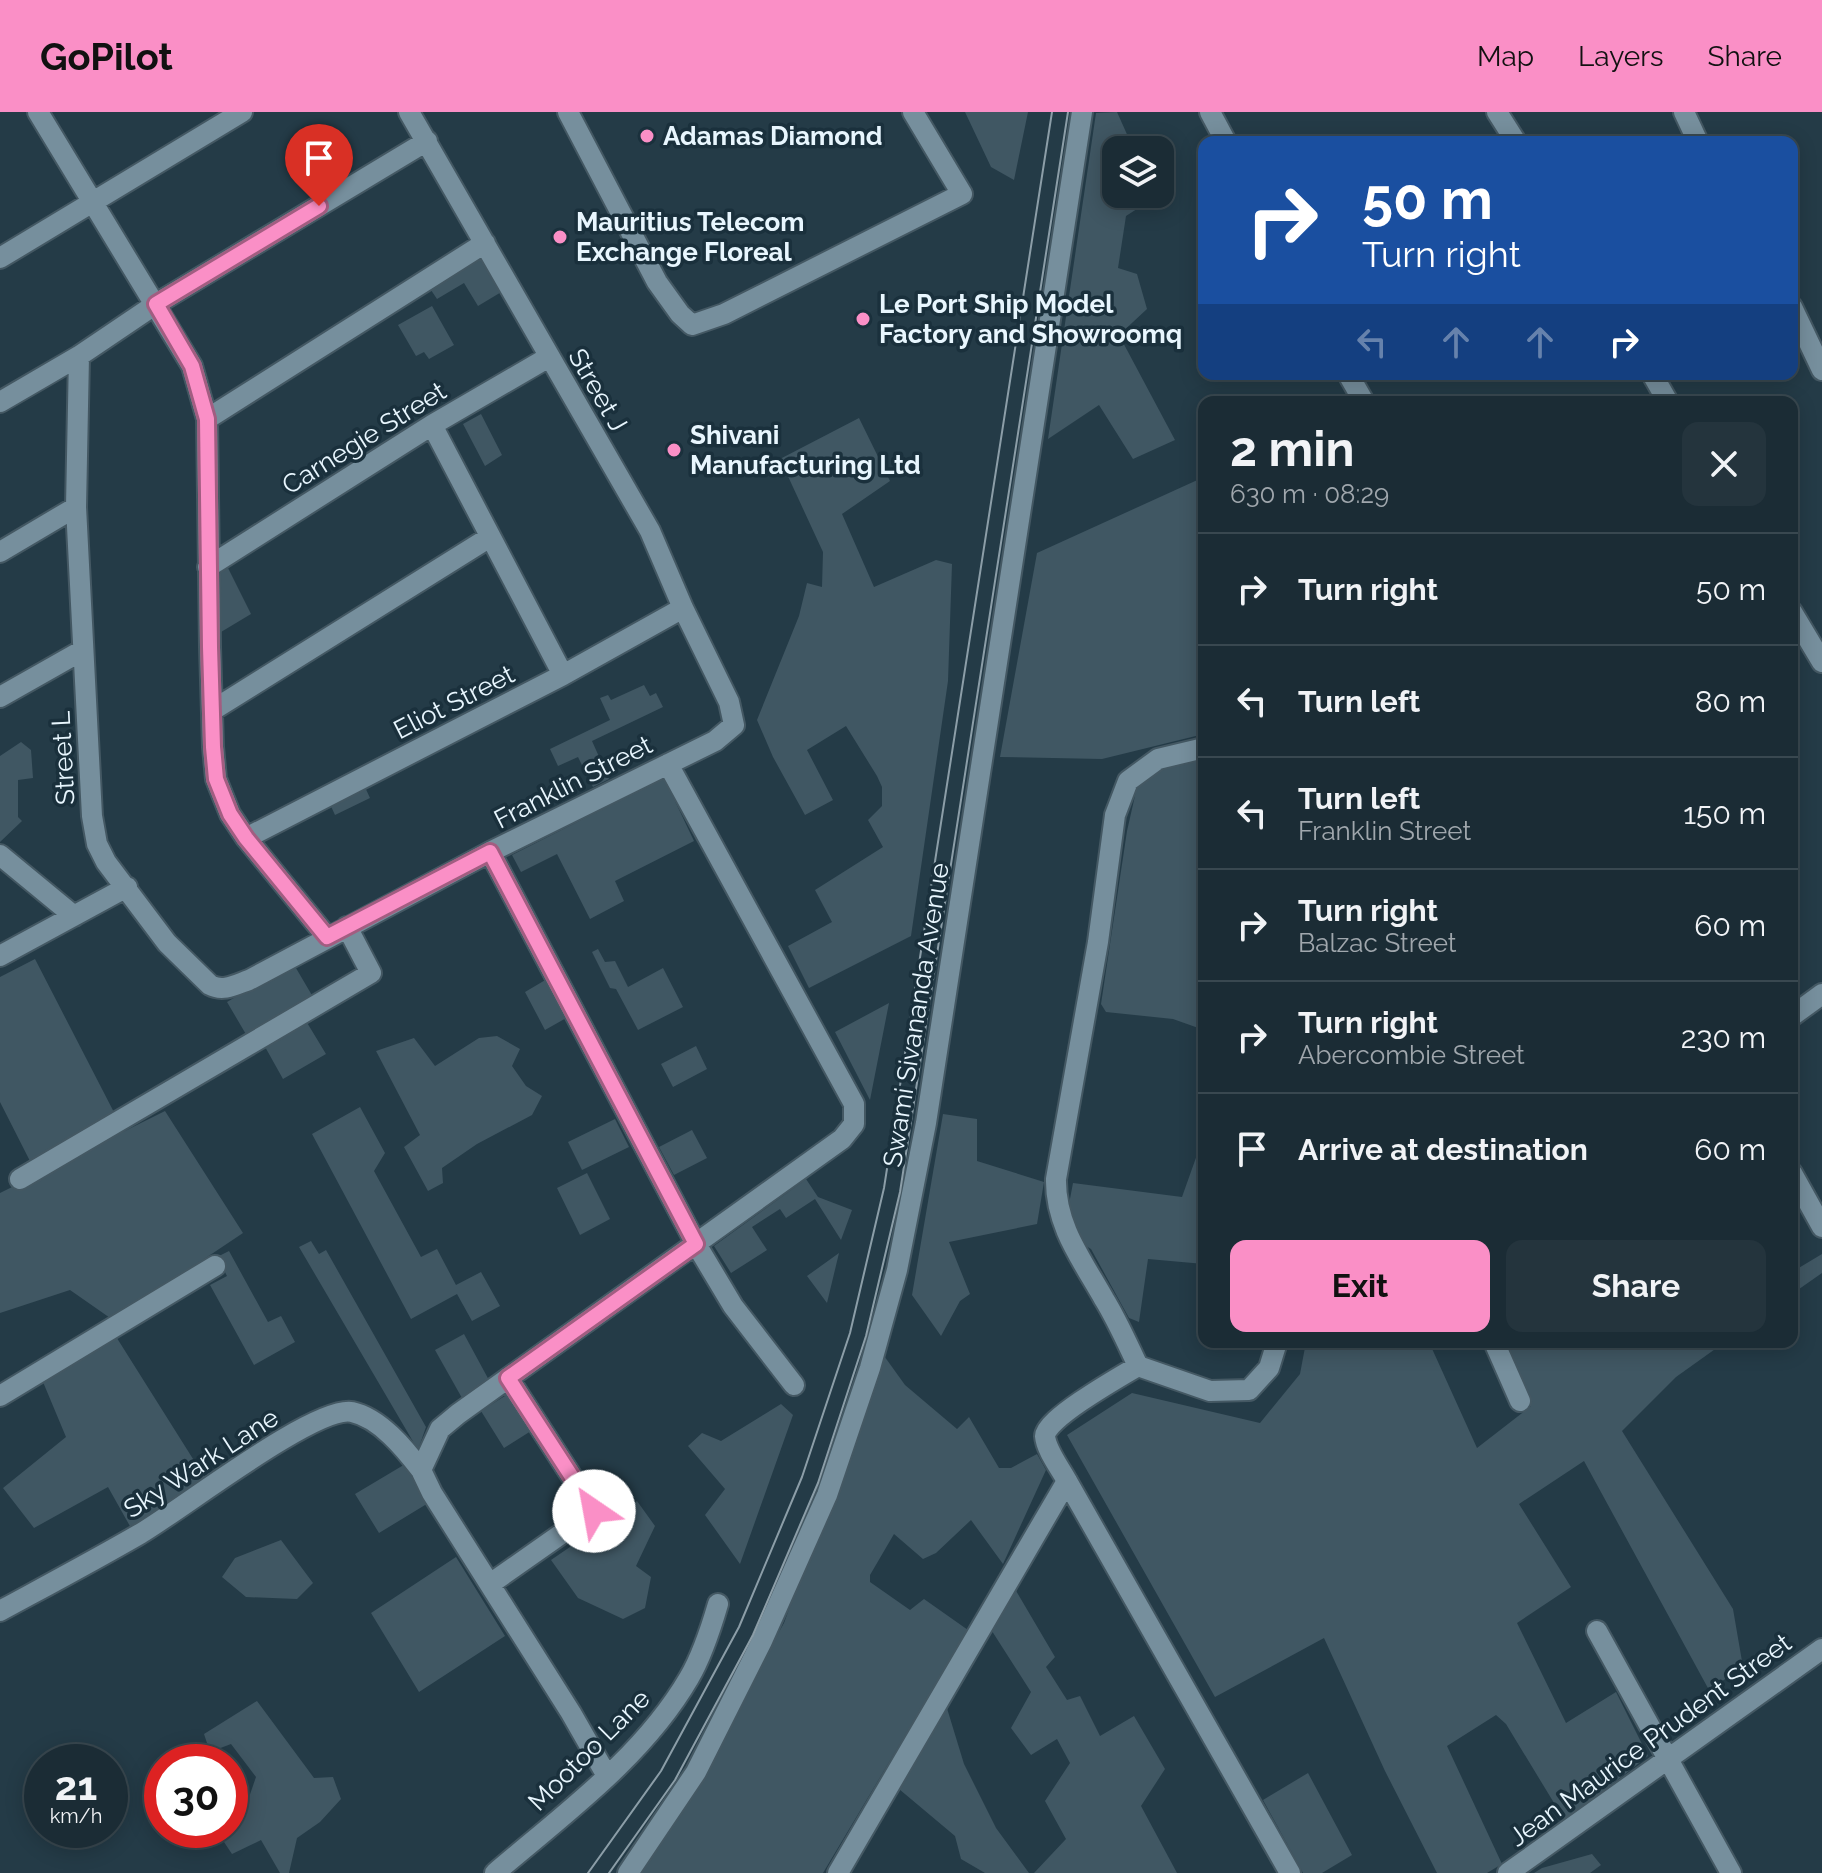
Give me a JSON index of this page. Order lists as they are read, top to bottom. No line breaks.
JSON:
{"streets":{"street":["Street J","Carnegie Street","Eliot Street","Street L","Franklin Street","Swami Sivananda Avenue","Sky Wark Lane","Jean Maurice Prudent Street","Mootoo Lane"]},"crossings":[["Street J","Carnegie Street"],["Street J","Eliot Street"],["Street J","Franklin Street"],["Street L","Franklin Street"],["Sky Wark Lane","Mootoo Lane"]],"places":["Adamas Diamond","Mauritius Telecom Exchange Floreal","Le Port Ship Model Factory and Showroomq","Shivani Manufacturing Ltd"],"page":{"header":"GoPilot","nav":["Map","Layers","Share"],"turn":["50 m","Turn right"],"heading":["2 min","630 m · 08:29"],"list":[{"name":"Turn right","value":"50 m"},{"name":"Turn left","value":"80 m"},{"name":"Turn left","note":"Franklin Street","value":"150 m"},{"name":"Turn right","note":"Balzac Street","value":"60 m"},{"name":"Turn right","note":"Abercombie Street","value":"230 m"},{"name":"Arrive at destination","value":"60 m"}],"buttons":["Exit","Share"],"speed":"21 km/h","limit":"30"}}
